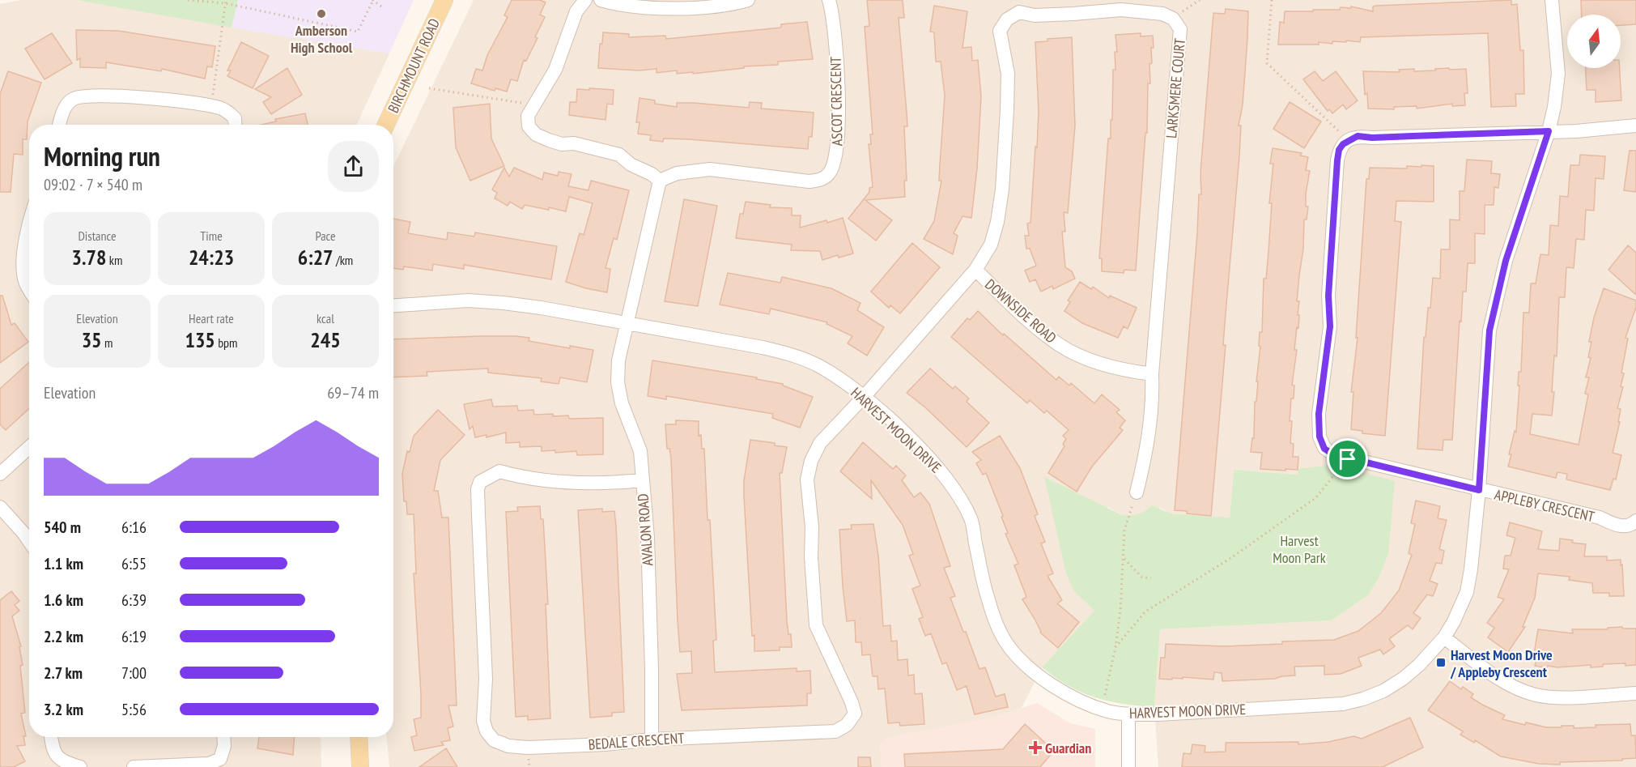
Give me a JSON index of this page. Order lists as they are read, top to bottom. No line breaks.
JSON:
{"streets":{"main road":["BIRCHMOUNT ROAD"],"street":["LARKSMERE COURT","ASCOT CRESCENT","DOWNSIDE ROAD","HARVEST MOON DRIVE","APPLEBY CRESCENT","AVALON ROAD","BEDALE CRESCENT"]},"crossings":[["LARKSMERE COURT","DOWNSIDE ROAD"],["LARKSMERE COURT","HARVEST MOON DRIVE"],["LARKSMERE COURT","BEDALE CRESCENT"],["HARVEST MOON DRIVE","APPLEBY CRESCENT"],["HARVEST MOON DRIVE","AVALON ROAD"],["HARVEST MOON DRIVE","BEDALE CRESCENT"],["AVALON ROAD","BEDALE CRESCENT"]],"parks":["Harvest Moon Park"],"places":{"other":["Amberson High School"],"transit":["Harvest Moon Drive / Appleby Crescent"],"health":["Guardian"]},"north":"top","page":{"heading":["Morning run","09:02 · 7 × 540 m"],"stats":[["Distance","3.78 km"],["Time","24:23"],["Pace","6:27 /km"],["Elevation","35 m"],["Heart rate","135 bpm"],["kcal","245"]],"chart":["Elevation","69–74 m"],"list":[{"name":"540 m","note":"6:16"},{"name":"1.1 km","note":"6:55"},{"name":"1.6 km","note":"6:39"},{"name":"2.2 km","note":"6:19"},{"name":"2.7 km","note":"7:00"},{"name":"3.2 km","note":"5:56"}]}}
